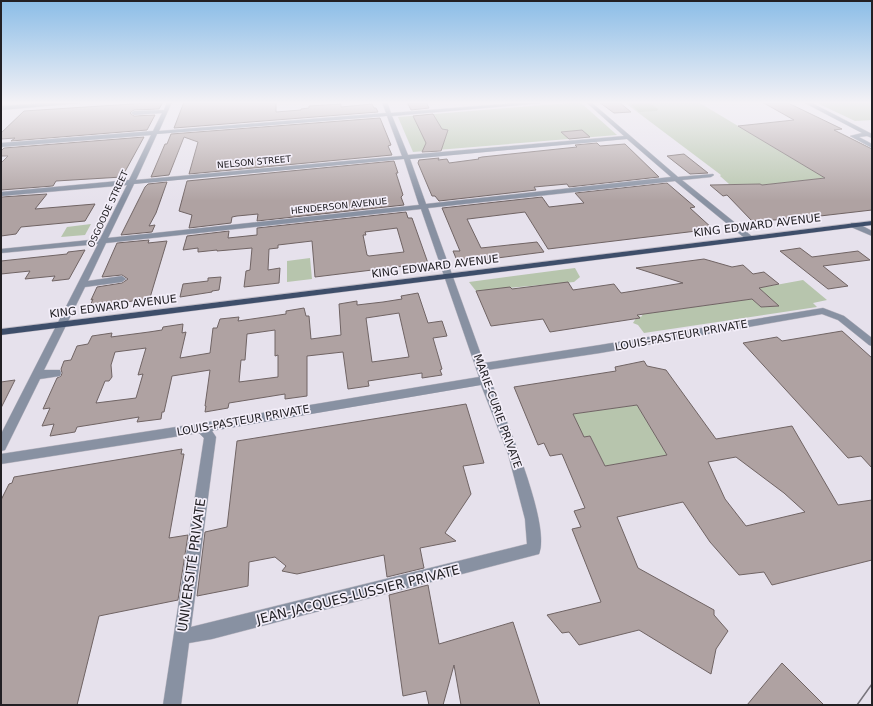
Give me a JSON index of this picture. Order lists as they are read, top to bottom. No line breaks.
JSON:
{"streets":{"main road":["KING EDWARD AVENUE"],"street":["NELSON STREET","HENDERSON AVENUE","OSGOODE STREET","LOUIS-PASTEUR PRIVATE","MARIE-CURIE PRIVATE","UNIVERSITÉ PRIVATE","JEAN-JACQUES-LUSSIER PRIVATE"]},"crossings":[["NELSON STREET","OSGOODE STREET"],["NELSON STREET","MARIE-CURIE PRIVATE"],["HENDERSON AVENUE","OSGOODE STREET"],["HENDERSON AVENUE","MARIE-CURIE PRIVATE"],["OSGOODE STREET","KING EDWARD AVENUE"],["KING EDWARD AVENUE","MARIE-CURIE PRIVATE"],["LOUIS-PASTEUR PRIVATE","MARIE-CURIE PRIVATE"],["LOUIS-PASTEUR PRIVATE","UNIVERSITÉ PRIVATE"],["MARIE-CURIE PRIVATE","JEAN-JACQUES-LUSSIER PRIVATE"],["UNIVERSITÉ PRIVATE","JEAN-JACQUES-LUSSIER PRIVATE"]]}
